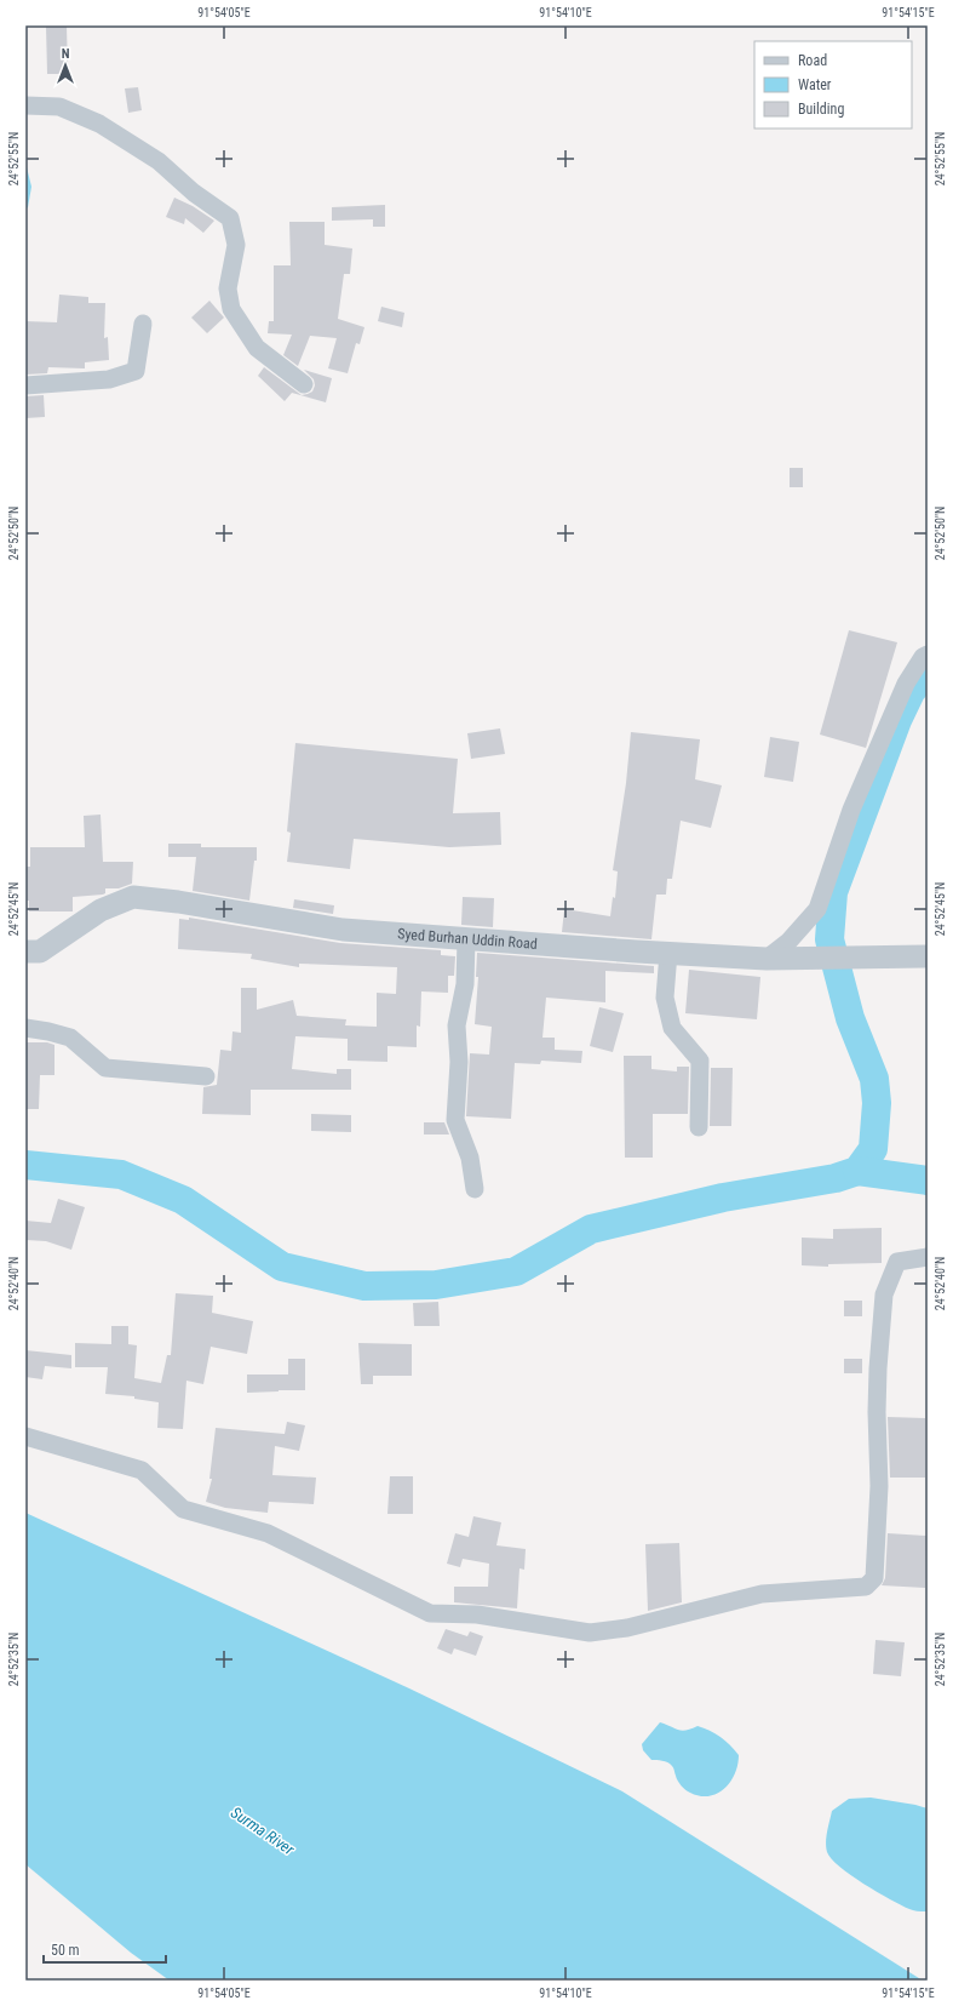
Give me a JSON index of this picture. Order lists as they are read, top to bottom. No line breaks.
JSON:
{"streets":{"street":["Syed Burhan Uddin Road"]},"water":["Surma River"],"legend":["Road","Water","Building"],"scale_bar":"50 m","north":"top","coordinates":["91°54'05\"E","91°54'10\"E","91°54'15\"E","24°52'55\"N","24°52'50\"N","24°52'45\"N","24°52'40\"N","24°52'35\"N"]}
